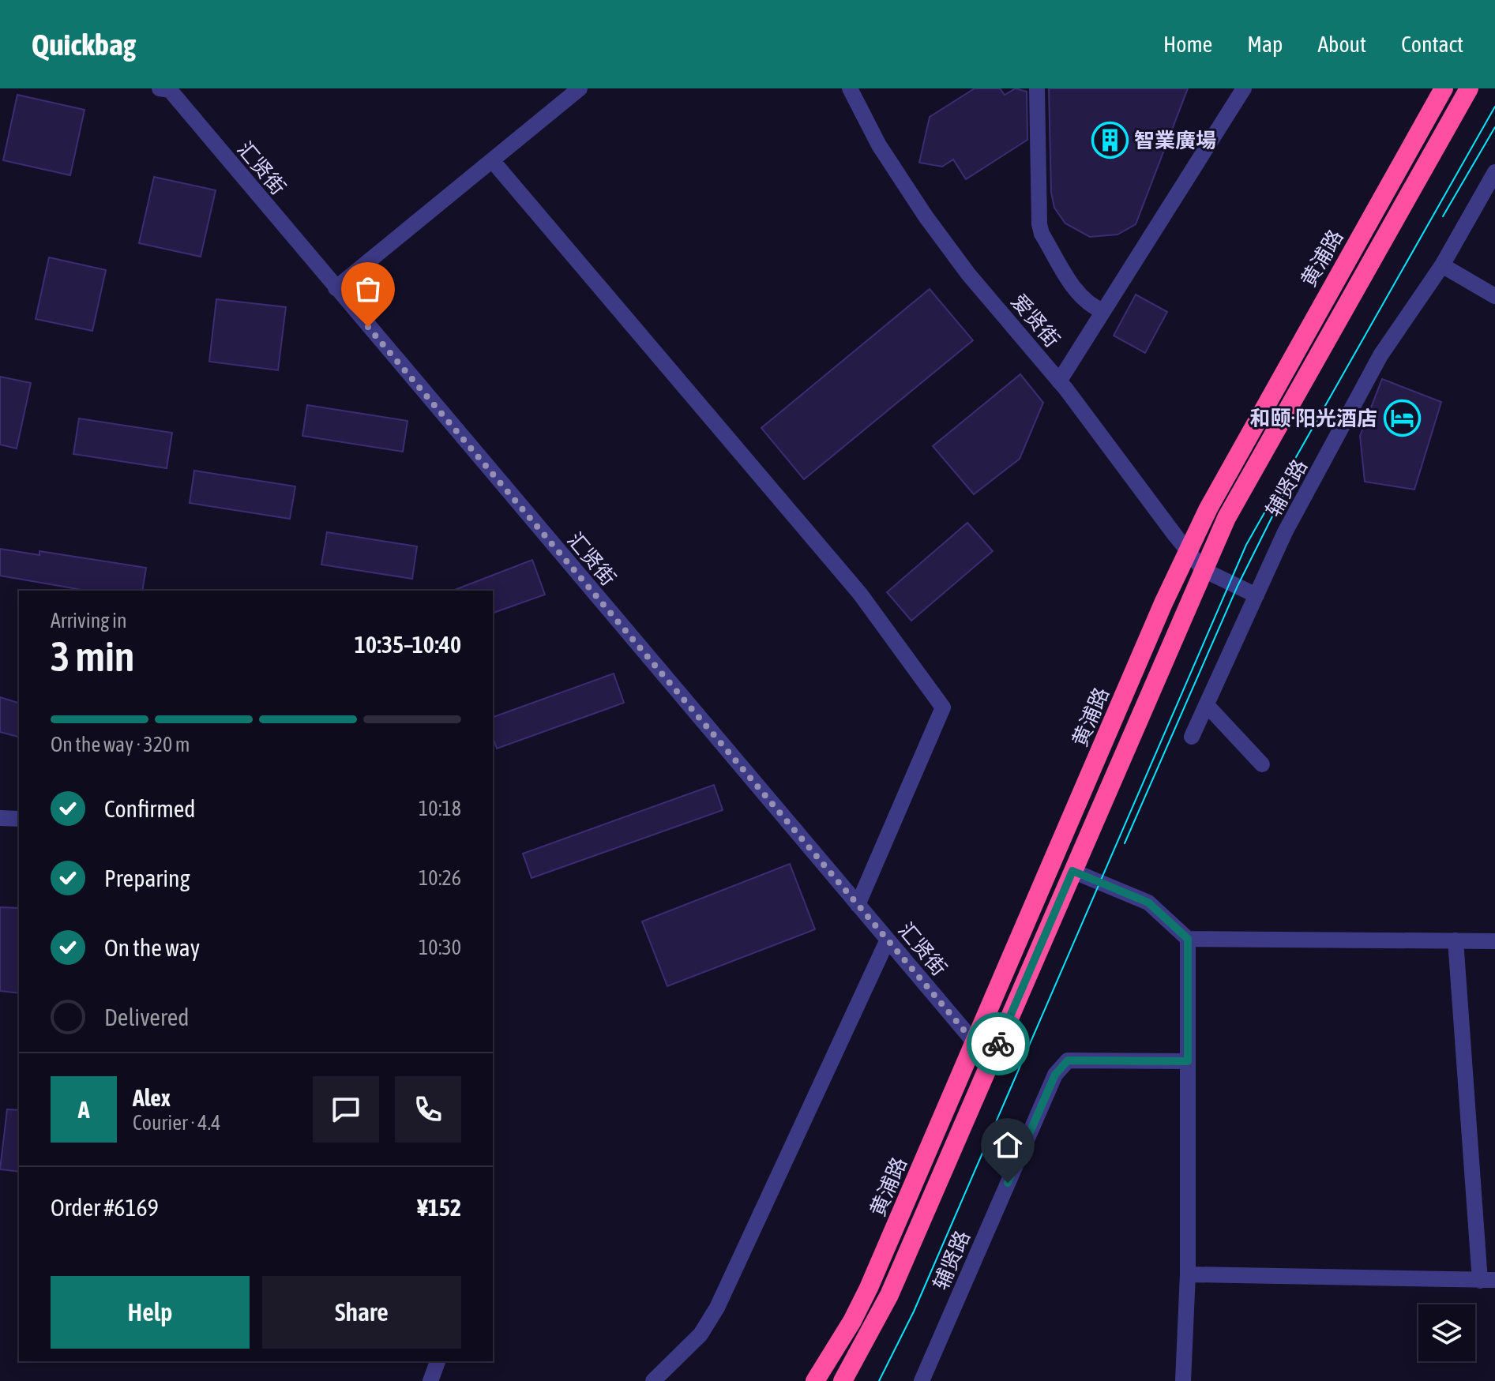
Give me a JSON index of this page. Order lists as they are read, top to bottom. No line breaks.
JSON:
{"streets":{"highway":["黄浦路"],"street":["汇贤街","爱贤街","辅贤路"]},"crossings":[["汇贤街","黄浦路"],["黄浦路","爱贤街"]],"places":{"building":["智業廣場"],"hotel":["和颐·阳光酒店"]},"page":{"header":"Quickbag","nav":["Home","Map","About","Contact"],"heading":["3 min","Arriving in","10:35–10:40"],"panel":["Alex","Courier · 4.4","Order #6169","¥152"],"bar":"On the way · 320 m","list":[["Confirmed","10:18"],["Preparing","10:26"],["On the way","10:30"],"Delivered"],"round":"A","buttons":["Help","Share"]}}
